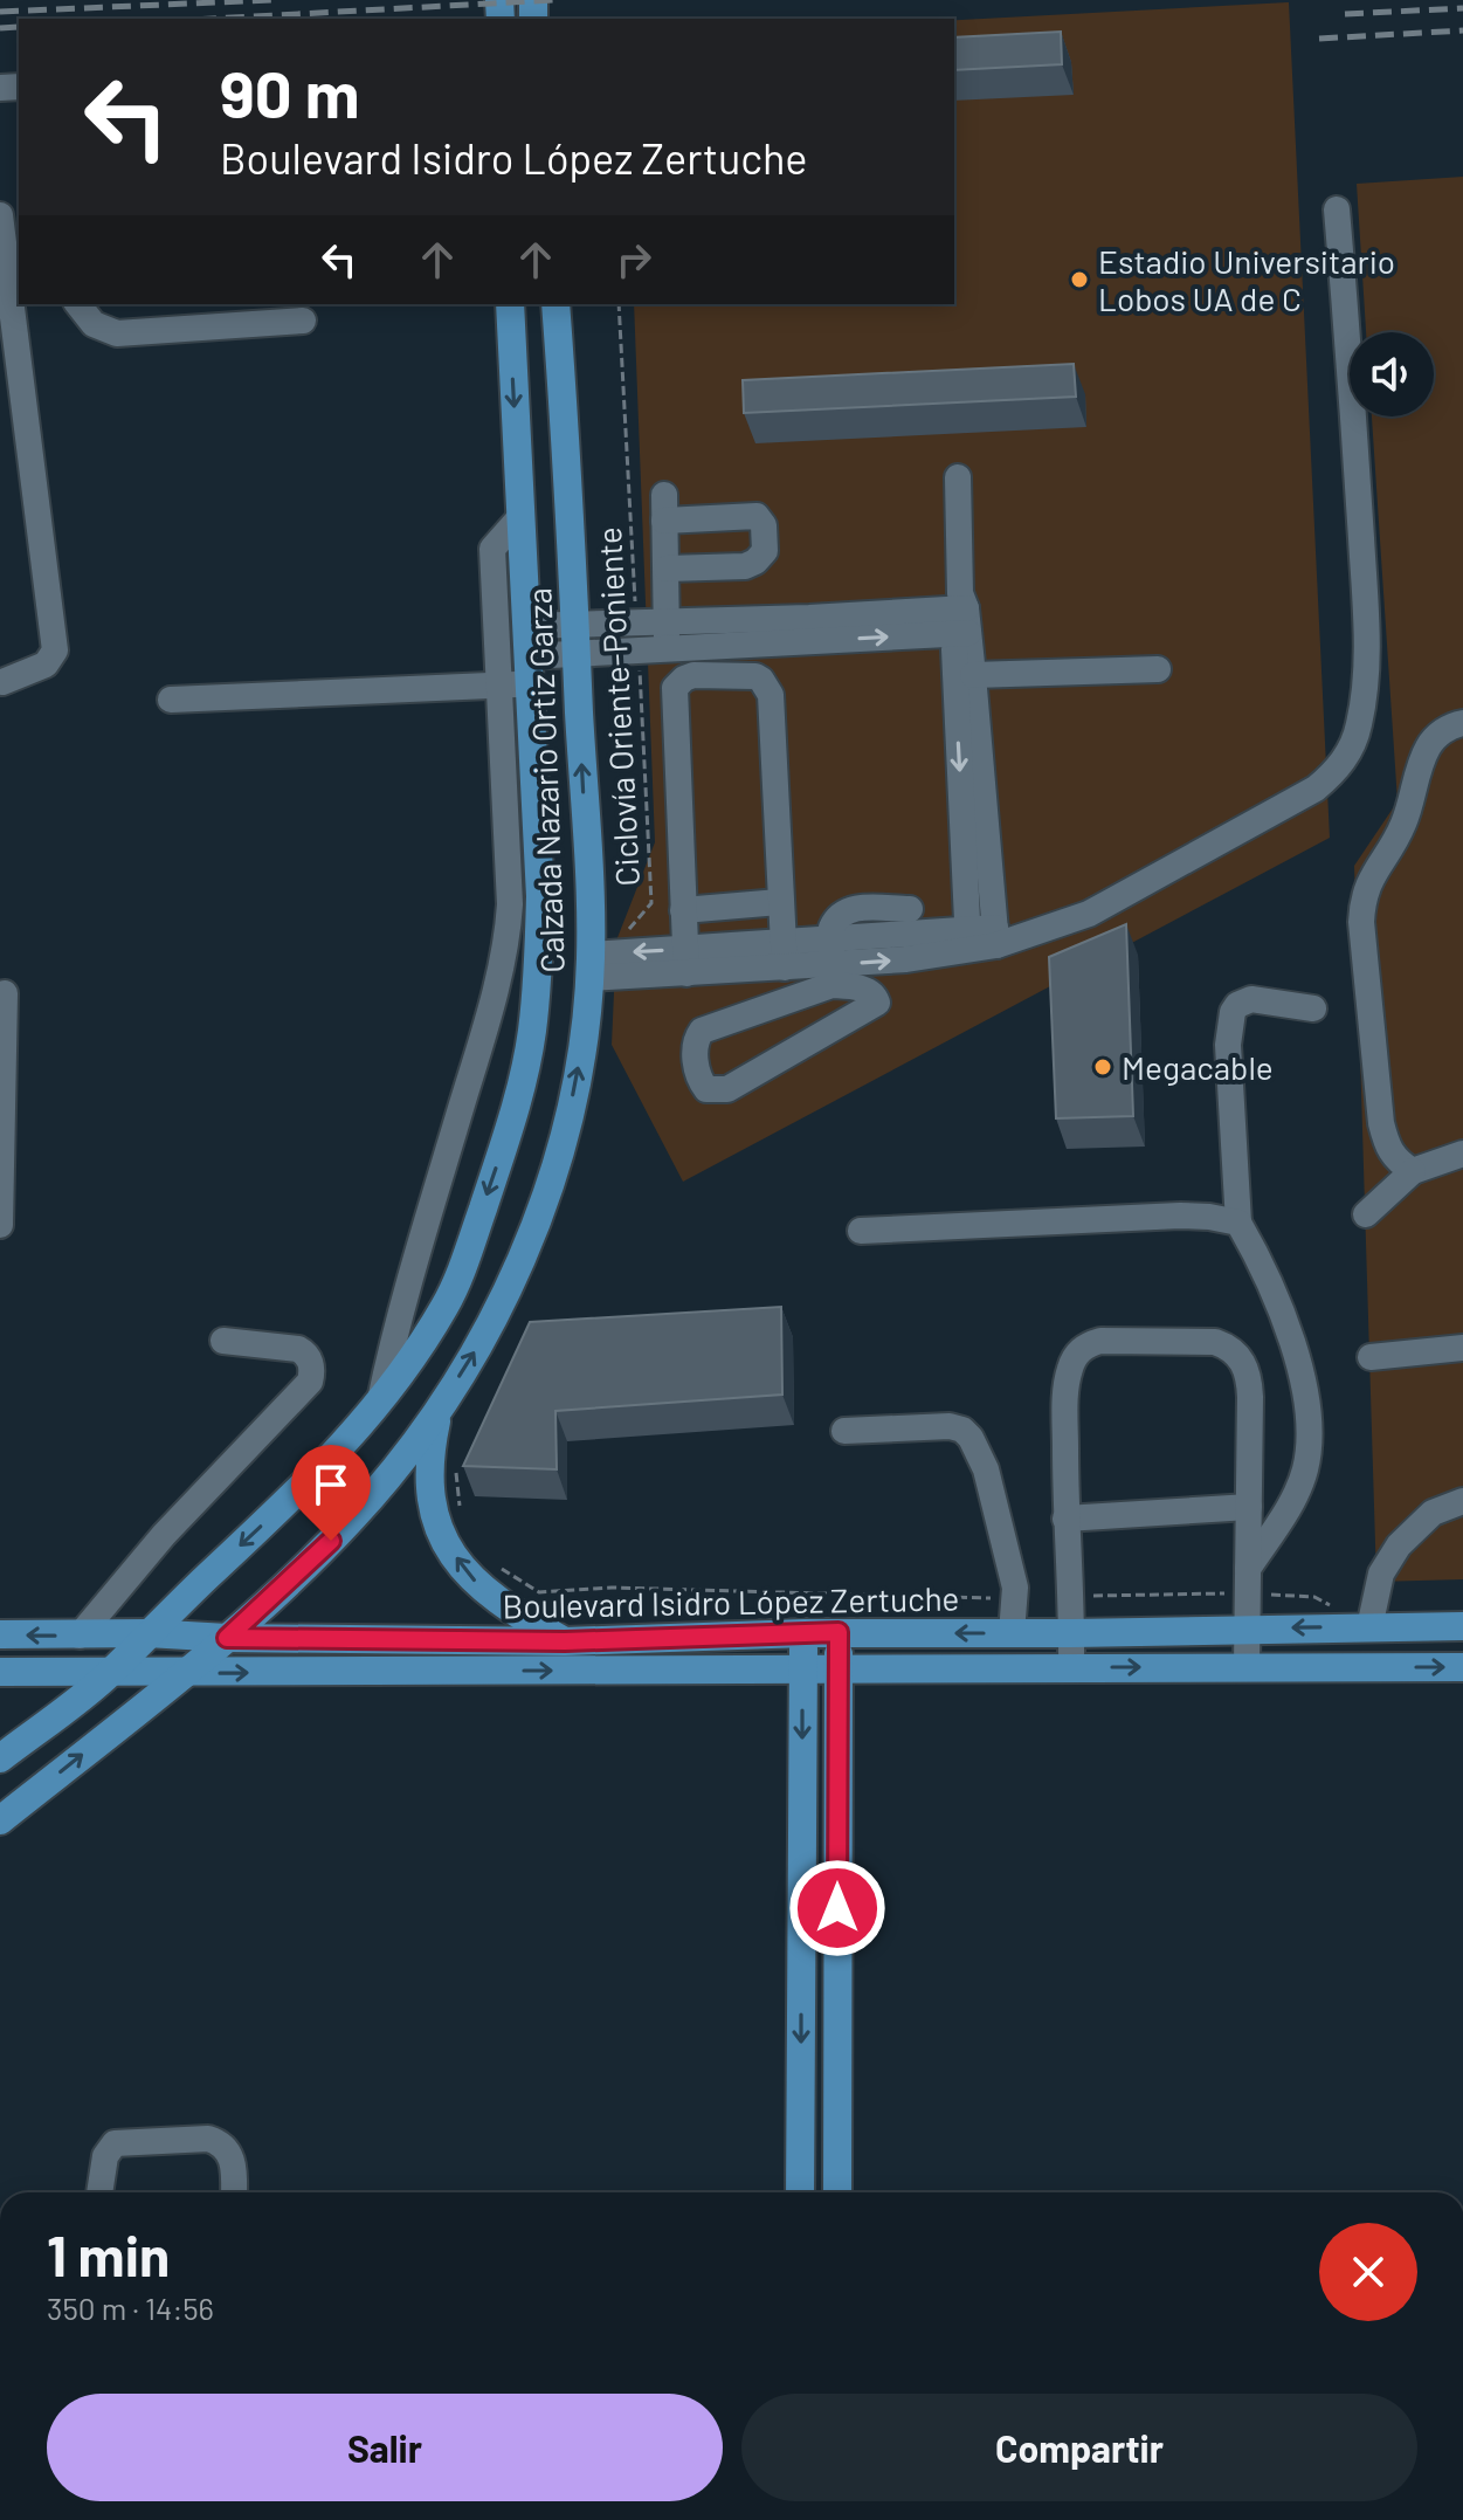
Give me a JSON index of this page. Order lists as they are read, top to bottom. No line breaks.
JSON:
{"streets":{"main road":["Calzada Nazario Ortiz Garza","Boulevard Isidro López Zertuche"],"path":["Ciclovía Oriente-Poniente"]},"crossings":[["Ciclovía Oriente-Poniente","Calzada Nazario Ortiz Garza"],["Calzada Nazario Ortiz Garza","Boulevard Isidro López Zertuche"]],"places":["Estadio Universitario Lobos UA de C","Megacable"],"page":{"turn":["90 m","Boulevard Isidro López Zertuche"],"heading":["1 min","350 m · 14:56"],"buttons":["Salir","Compartir"]}}
